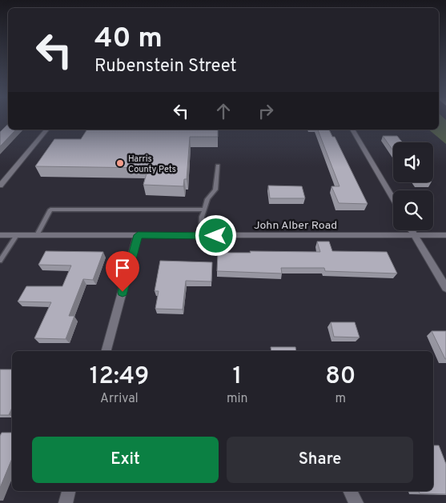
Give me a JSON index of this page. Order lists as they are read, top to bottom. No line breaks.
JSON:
{"streets":{"street":["John Alber Road"]},"places":["Harris County Pets"],"page":{"turn":["40 m","Rubenstein Street"],"eta":["12:49","Arrival","1","min","80","m"],"buttons":["Exit","Share"]}}
